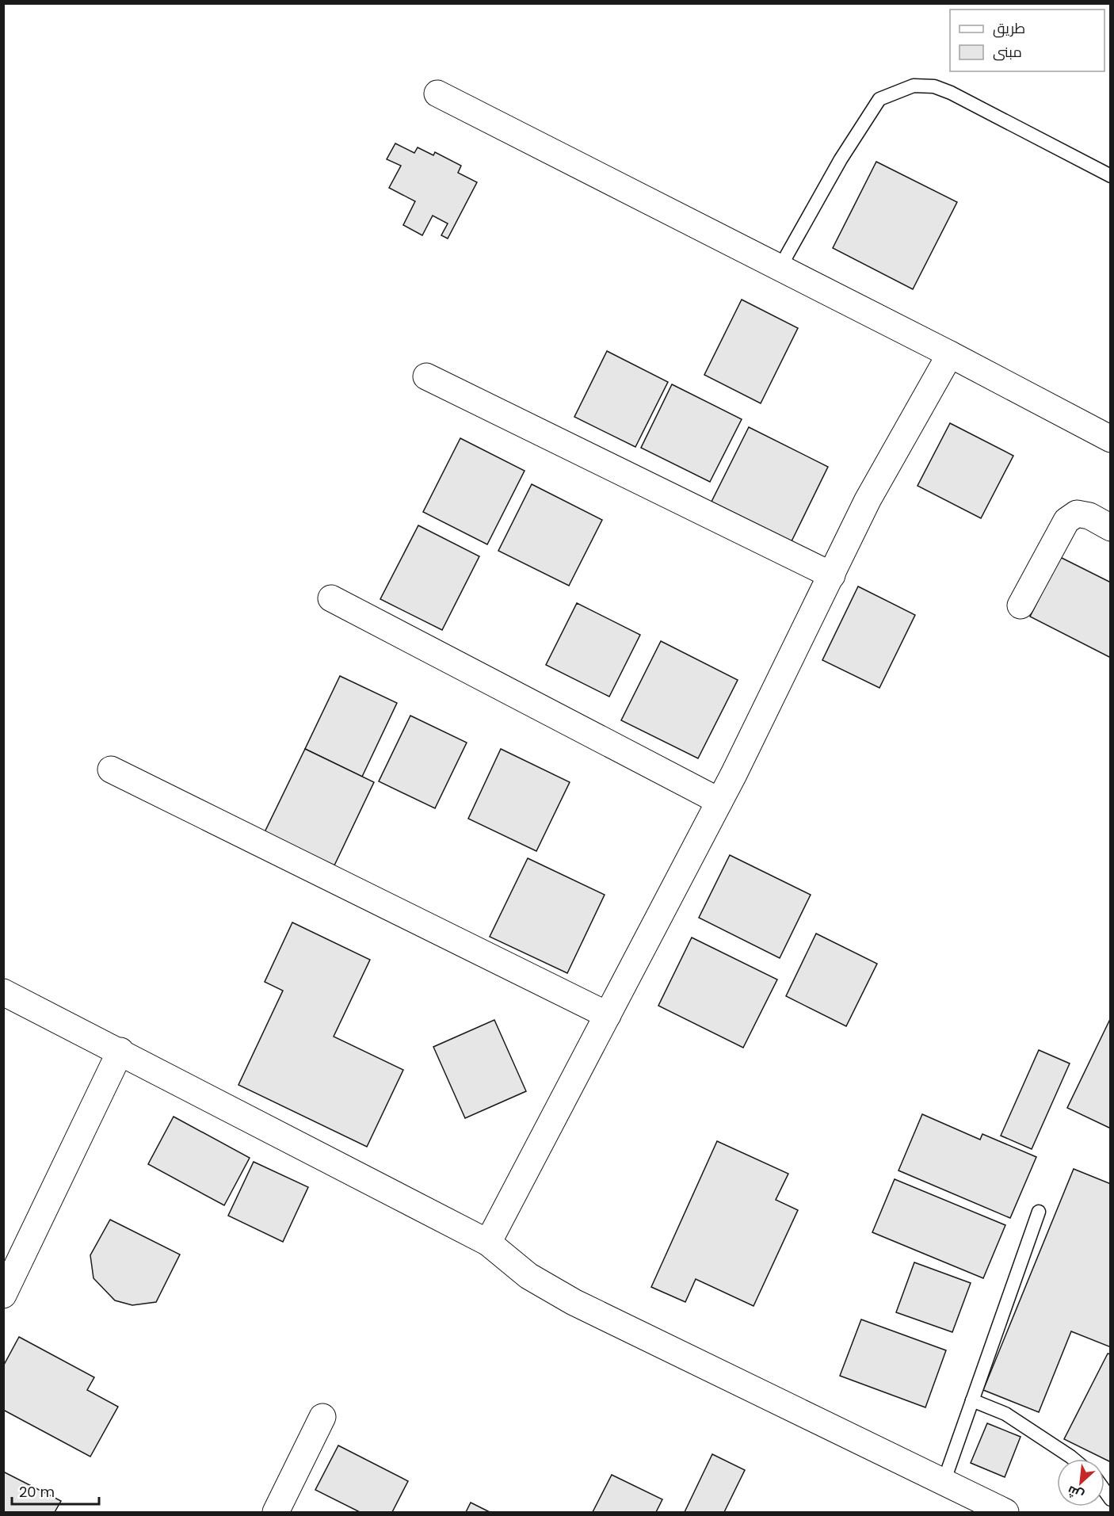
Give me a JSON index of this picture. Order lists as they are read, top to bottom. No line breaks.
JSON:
{"legend":["طريق","مبنى"],"scale_bar":"20 m","north":"bottom left"}
